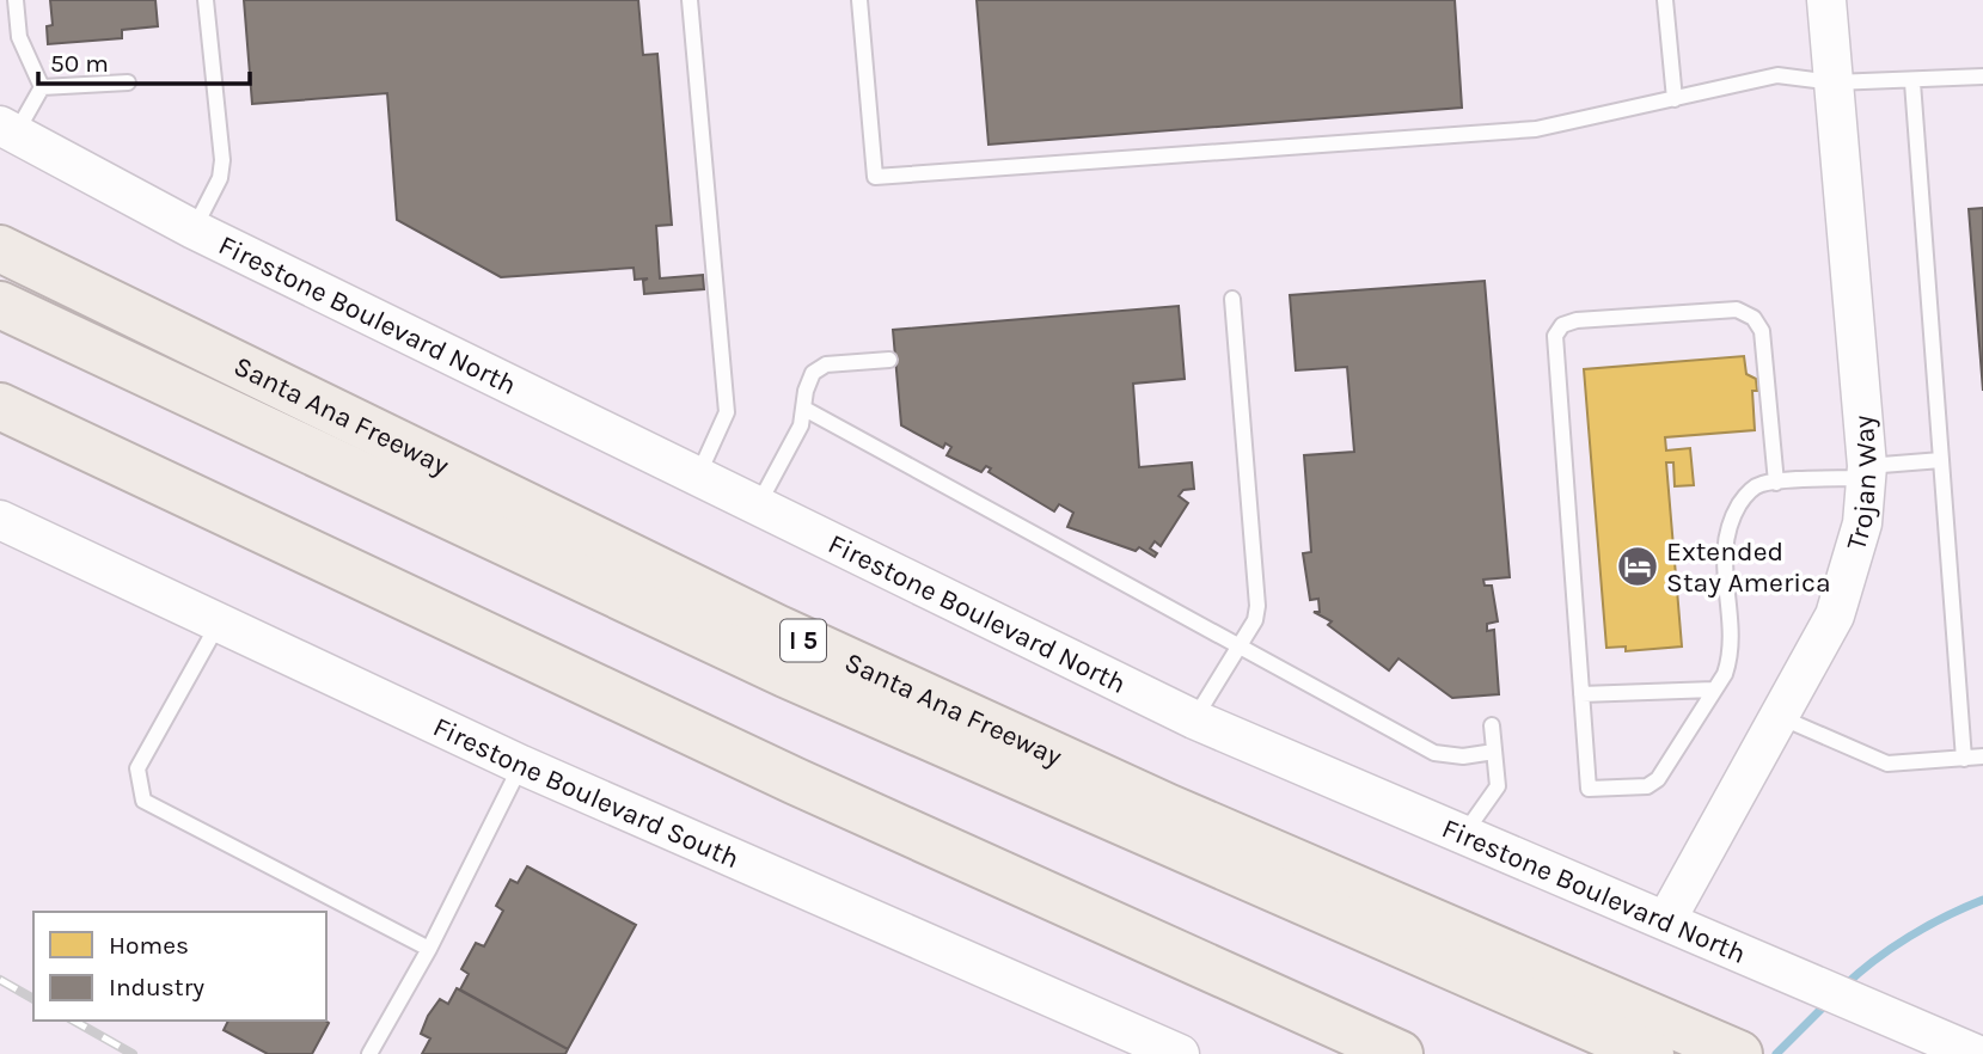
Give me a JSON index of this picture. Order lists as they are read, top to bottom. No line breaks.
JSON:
{"streets":{"highway":["Santa Ana Freeway","I 5"],"street":["Firestone Boulevard North","Trojan Way","Firestone Boulevard South"]},"crossings":[["Firestone Boulevard North","Trojan Way"]],"places":{"hotel":["Extended Stay America"]},"legend":["Homes","Industry"],"scale_bar":"50 m"}
